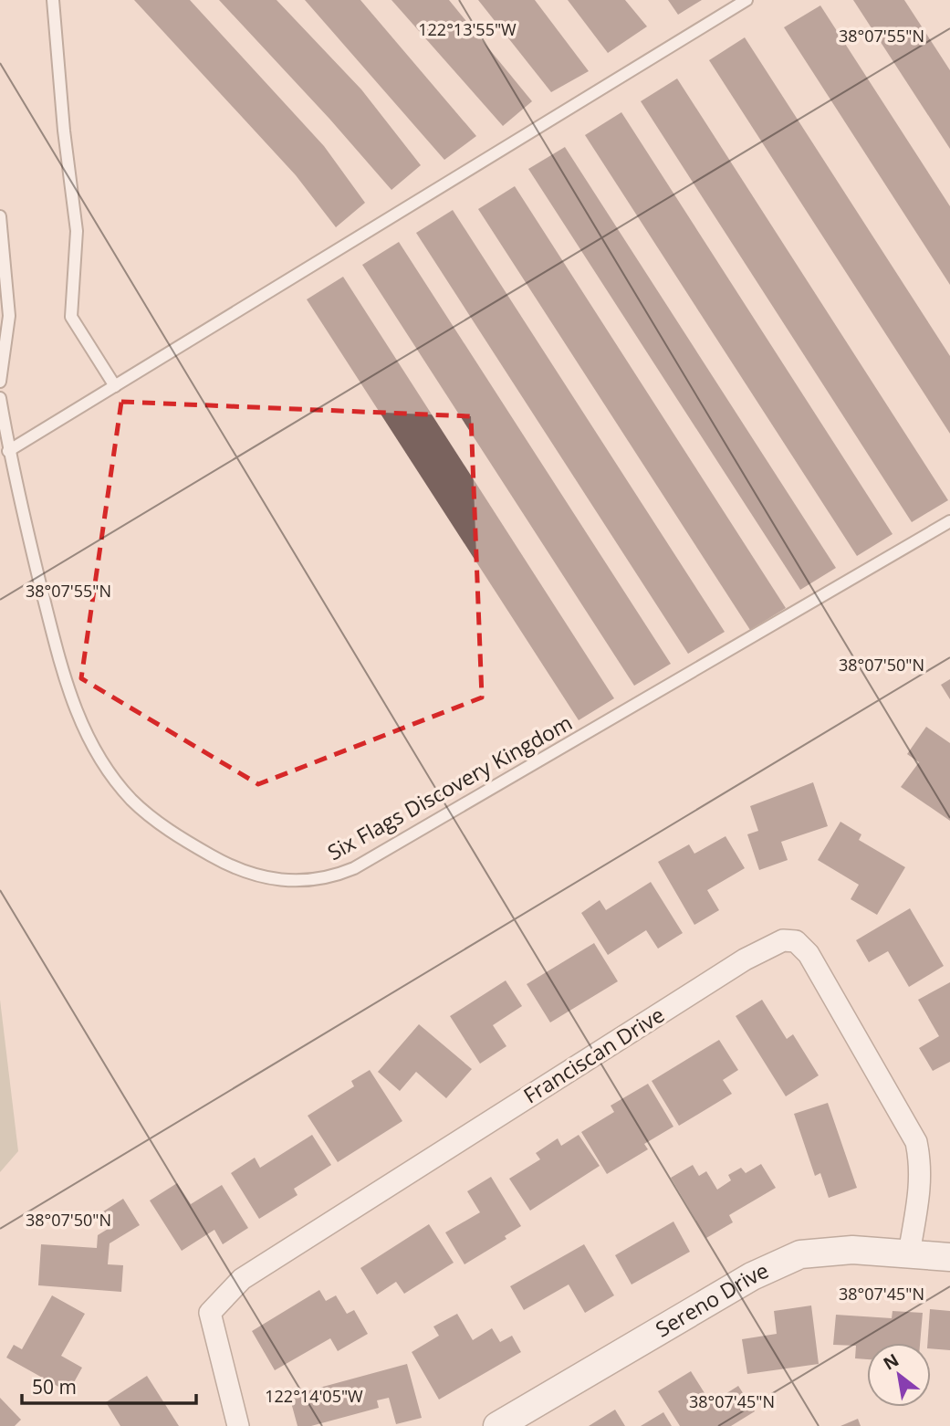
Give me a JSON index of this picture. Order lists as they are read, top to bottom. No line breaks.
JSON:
{"streets":{"street":["Franciscan Drive","Sereno Drive"],"lane":["Six Flags Discovery Kingdom"]},"crossings":[["Franciscan Drive","Sereno Drive"]],"scale_bar":"50 m","north":"top left","coordinates":["122°13'55\"W","38°07'55\"N","38°07'50\"N","38°07'45\"N","122°14'05\"W"]}
